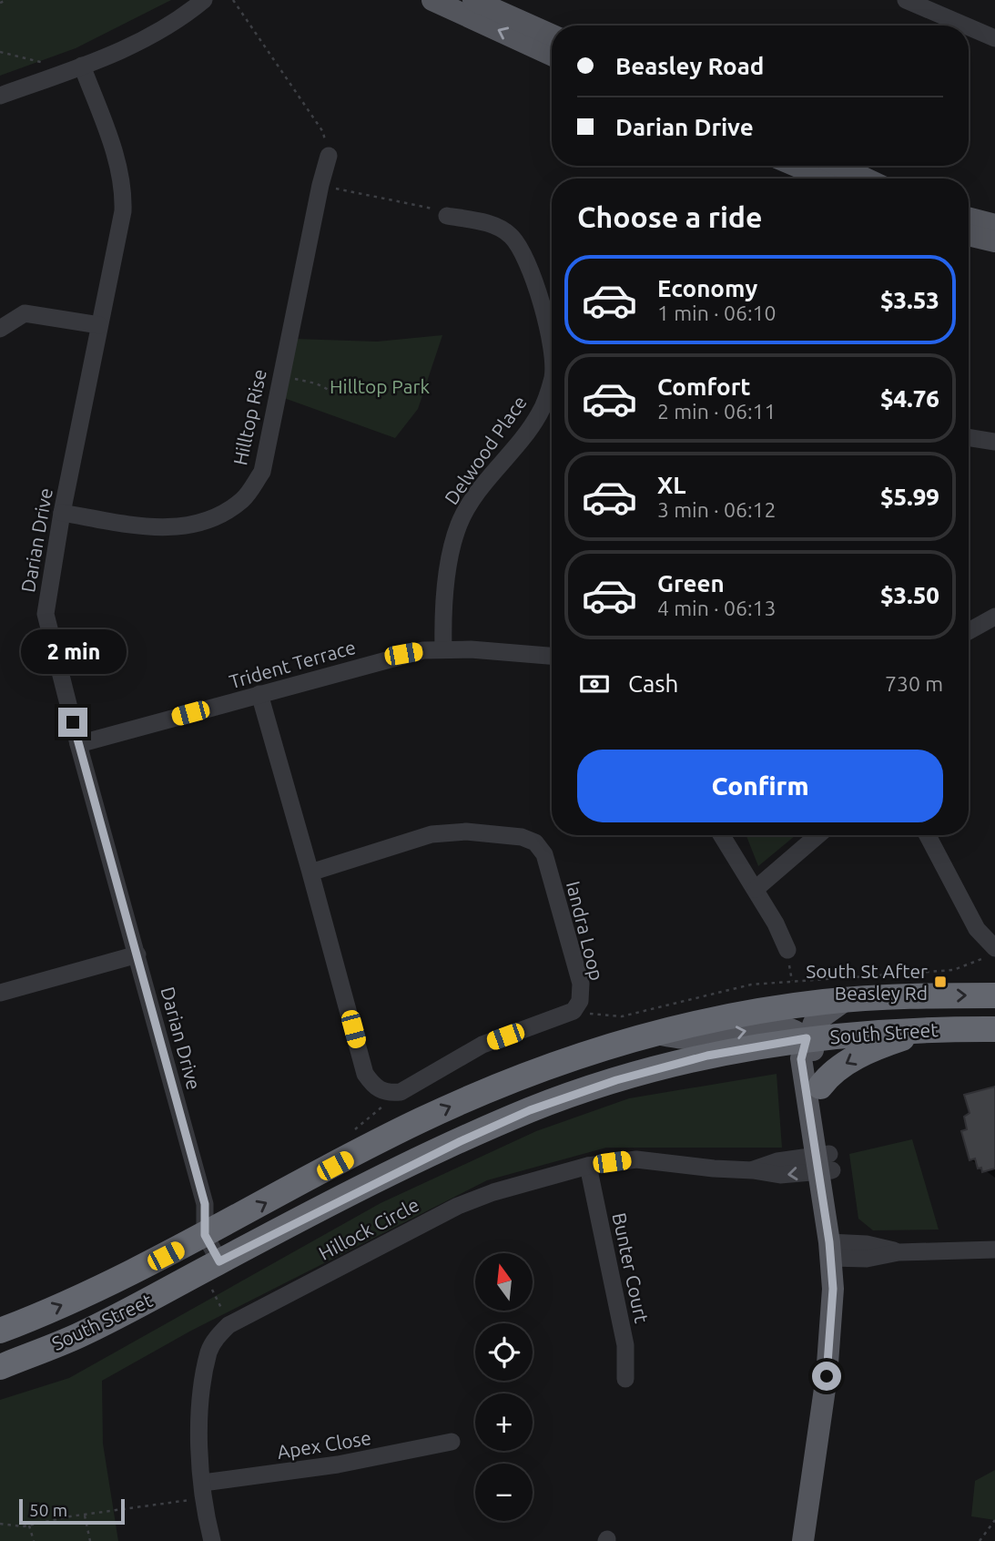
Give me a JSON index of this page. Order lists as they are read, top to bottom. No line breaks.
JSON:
{"streets":{"highway":["South Street"],"street":["Hilltop Rise","Delwood Place","Darian Drive","Trident Terrace","Iandra Loop","Hillock Circle","Bunter Court","Apex Close"]},"crossings":[["Hilltop Rise","Darian Drive"],["Delwood Place","Trident Terrace"],["Darian Drive","Trident Terrace"],["Darian Drive","South Street"],["Trident Terrace","Iandra Loop"],["Hillock Circle","Bunter Court"],["Hillock Circle","Apex Close"]],"parks":["Hilltop Park"],"places":{"transit":["South St After Beasley Rd"]},"scale_bar":"50 m","north":"top","page":{"banner":["Beasley Road","Darian Drive"],"heading":"Choose a ride","list":[{"name":"Economy","note":"1 min · 06:10","value":"$3.53"},{"name":"Comfort","note":"2 min · 06:11","value":"$4.76"},{"name":"XL","note":"3 min · 06:12","value":"$5.99"},{"name":"Green","note":"4 min · 06:13","value":"$3.50"}],"bubble":"2 min","pay":["Cash","730 m"],"buttons":"Confirm","map_buttons":["+","−"],"scale":"50 m"}}
